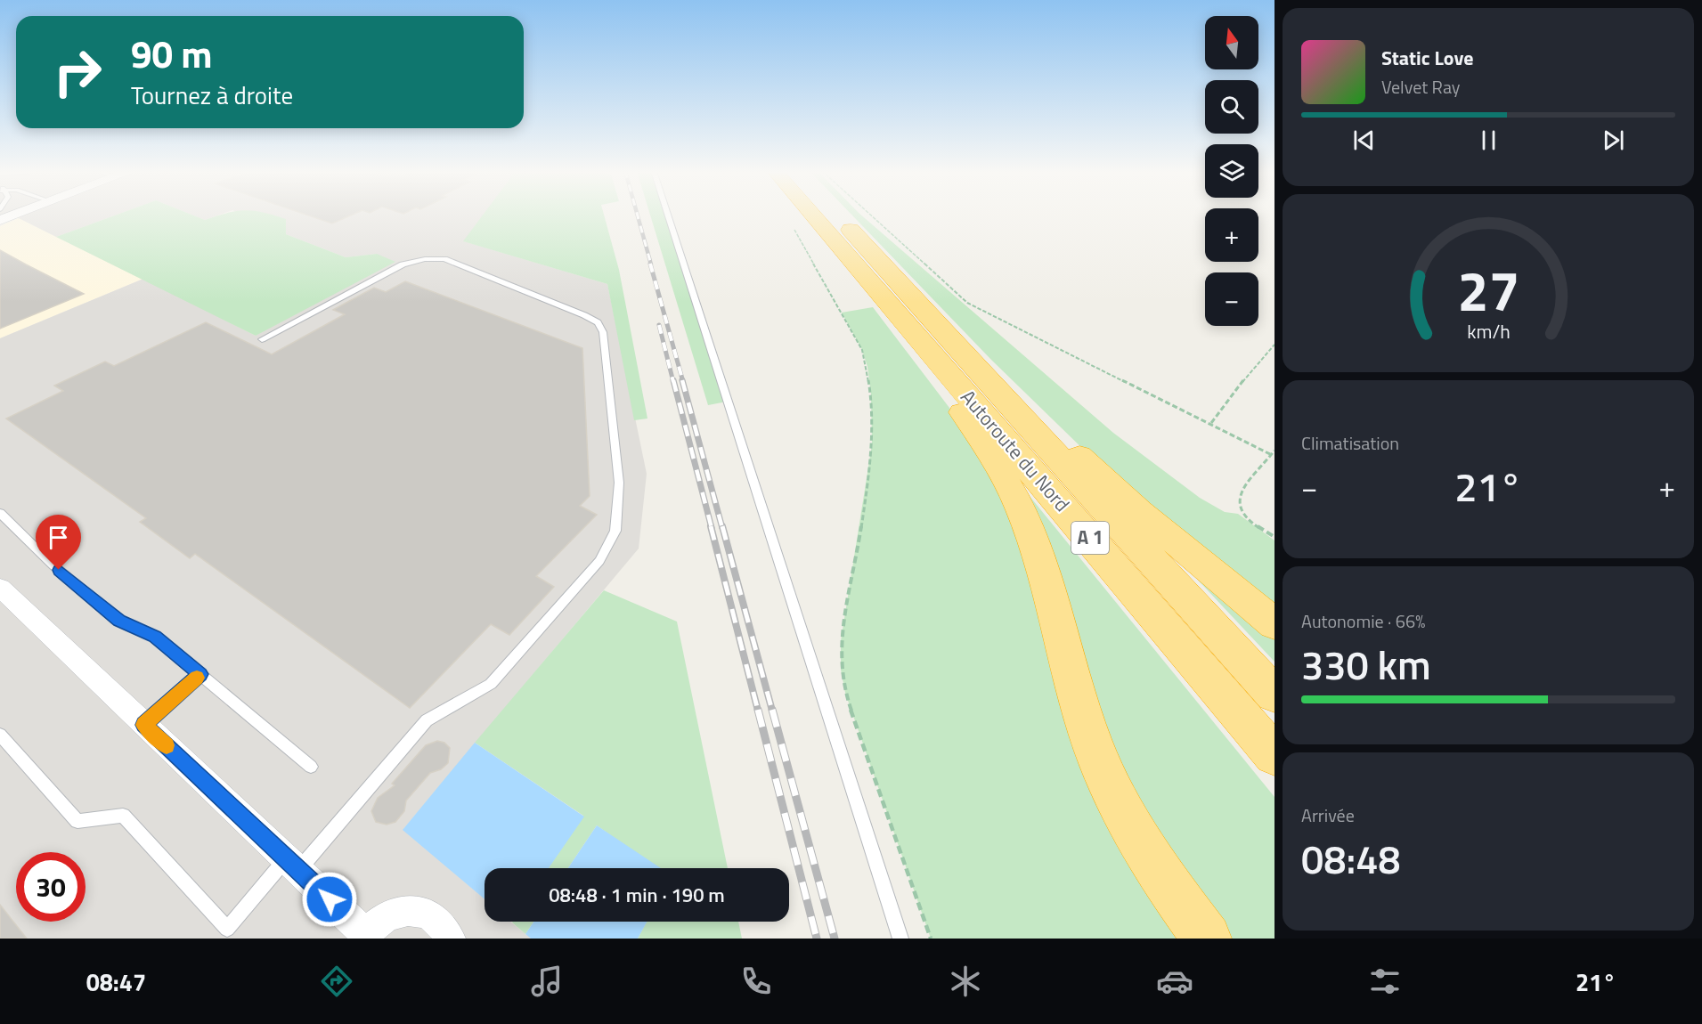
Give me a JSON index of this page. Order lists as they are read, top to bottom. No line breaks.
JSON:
{"streets":{"highway":["Autoroute du Nord","A 1"]},"north":"top","page":{"map_buttons":["+","−"],"turn":["90 m","Tournez à droite"],"song":["Static Love","Velvet Ray"],"tile":["Climatisation",["Autonomie · 66%","330 km"],["Arrivée","08:48"]],"heat":["−","21°","+"],"limit":"30","trip":"08:48 · 1 min · 190 m","tabs":["08:47","21°"],"gauge":["27","km/h"]}}
